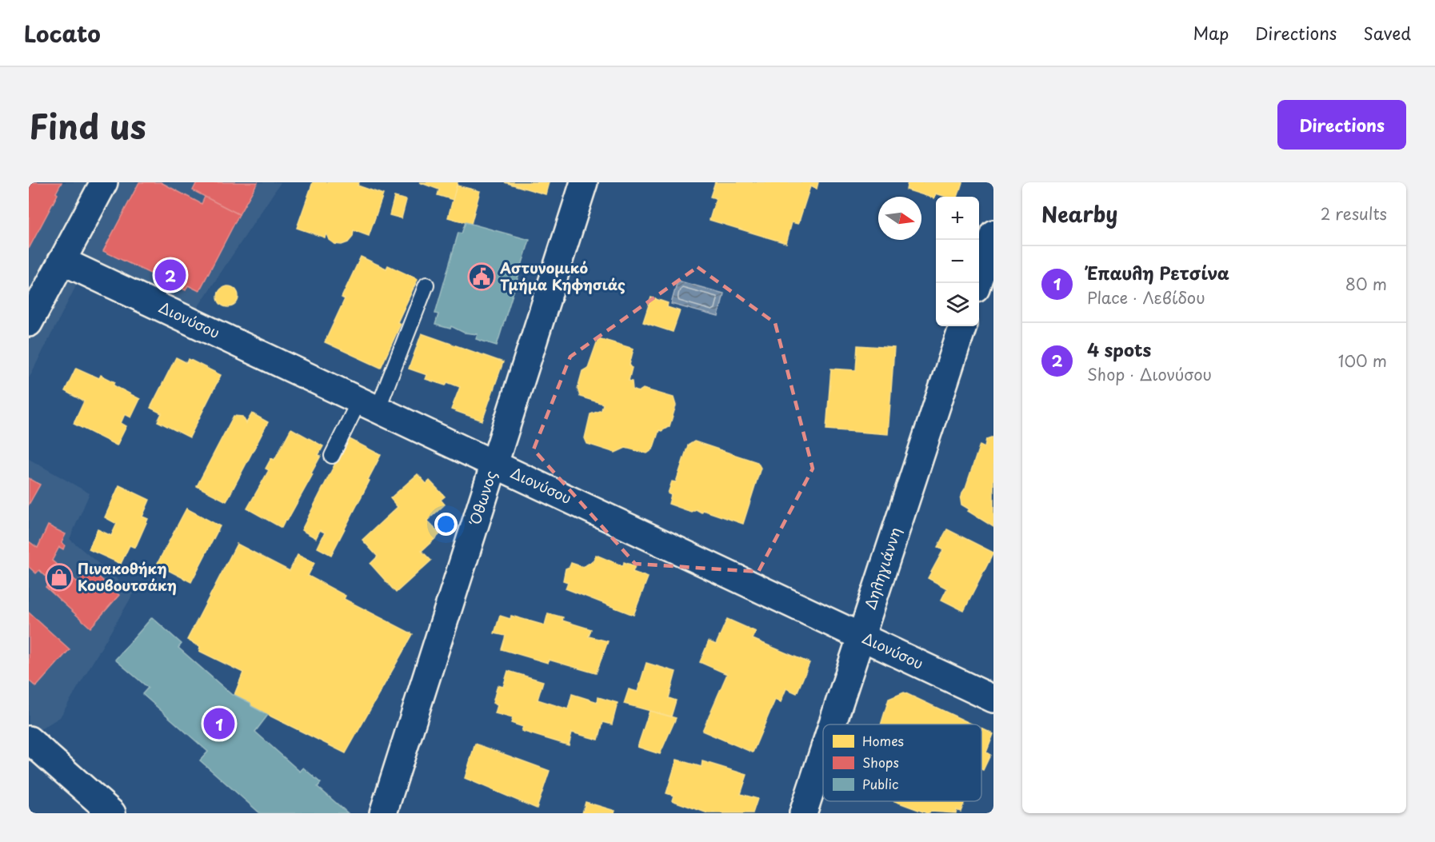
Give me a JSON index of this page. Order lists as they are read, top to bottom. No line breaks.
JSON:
{"streets":{"street":["Διονύσου","Όθωνος","Δηληγιάννη"]},"crossings":[["Διονύσου","Όθωνος"],["Διονύσου","Δηληγιάννη"]],"places":{"public building":["Αστυνομικό Τμήμα Κηφησιάς"],"shop":["Πινακοθήκη Κουβουτσάκη"]},"legend":["Homes","Shops","Public"],"north":"right","page":{"header":"Locato","nav":["Map","Directions","Saved"],"title":"Find us","buttons":"Directions","heading":["Nearby","2 results"],"map_buttons":["+","−"],"list":[{"mark":"1","name":"Έπαυλη Ρετσίνα","note":"Place · Λεβίδου","value":"80 m"},{"mark":"2","name":"4 spots","note":"Shop · Διονύσου","value":"100 m"}],"pins":["2","1"]}}
